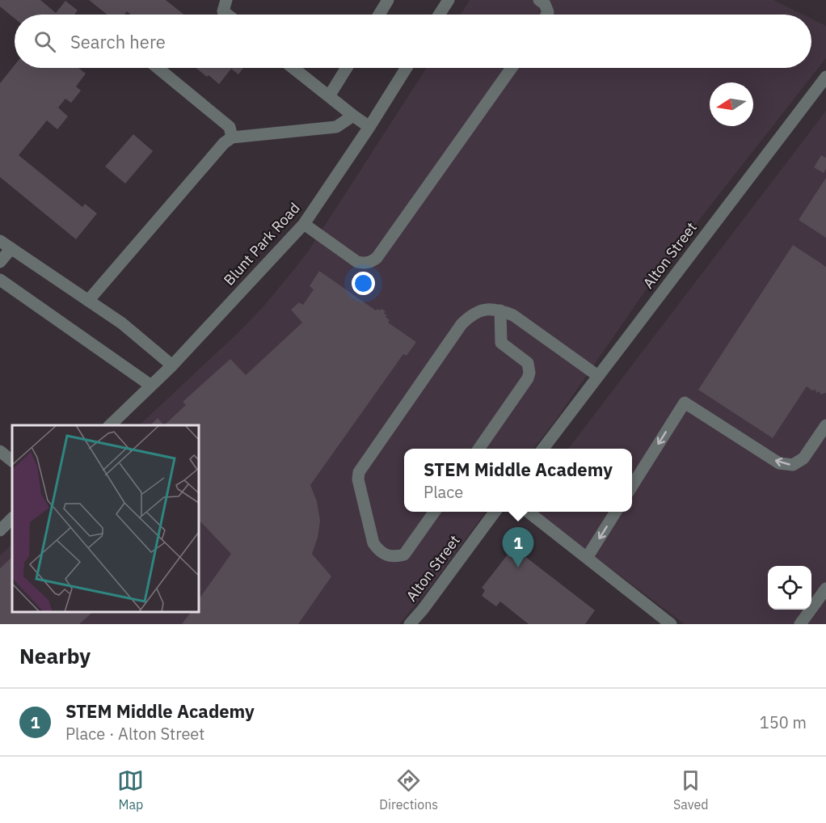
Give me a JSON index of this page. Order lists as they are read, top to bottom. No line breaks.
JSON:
{"streets":{"street":["Blunt Park Road","Alton Street"]},"north":"left","page":{"search":"Search here","popup":["STEM Middle Academy","Place"],"pins":"1","heading":"Nearby","list":[{"mark":"1","name":"STEM Middle Academy","note":"Place · Alton Street","value":"150 m"}],"nav":["Map","Directions","Saved"]}}
